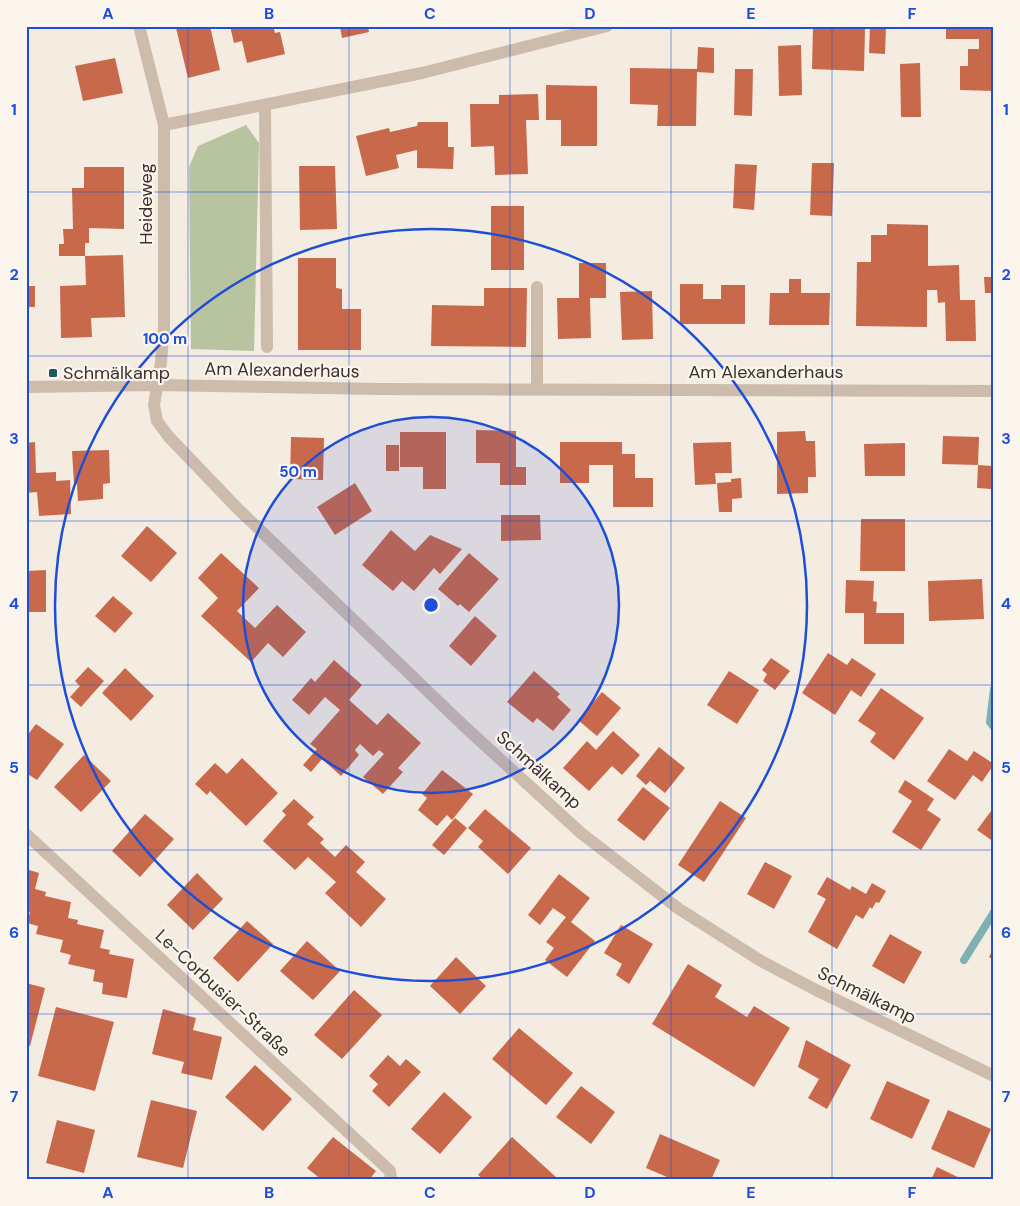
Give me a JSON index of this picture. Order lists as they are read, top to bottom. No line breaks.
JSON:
{"streets":{"street":["Heideweg","Am Alexanderhaus","Schmälkamp","Le-Corbusier-Straße"]},"crossings":[["Heideweg","Am Alexanderhaus"],["Heideweg","Schmälkamp"],["Am Alexanderhaus","Schmälkamp"]],"places":{"transit":["Schmälkamp"]},"grid":{"columns":["A","B","C","D","E","F"],"rows":["1","2","3","4","5","6","7"]},"rings":["100 m","50 m"]}
